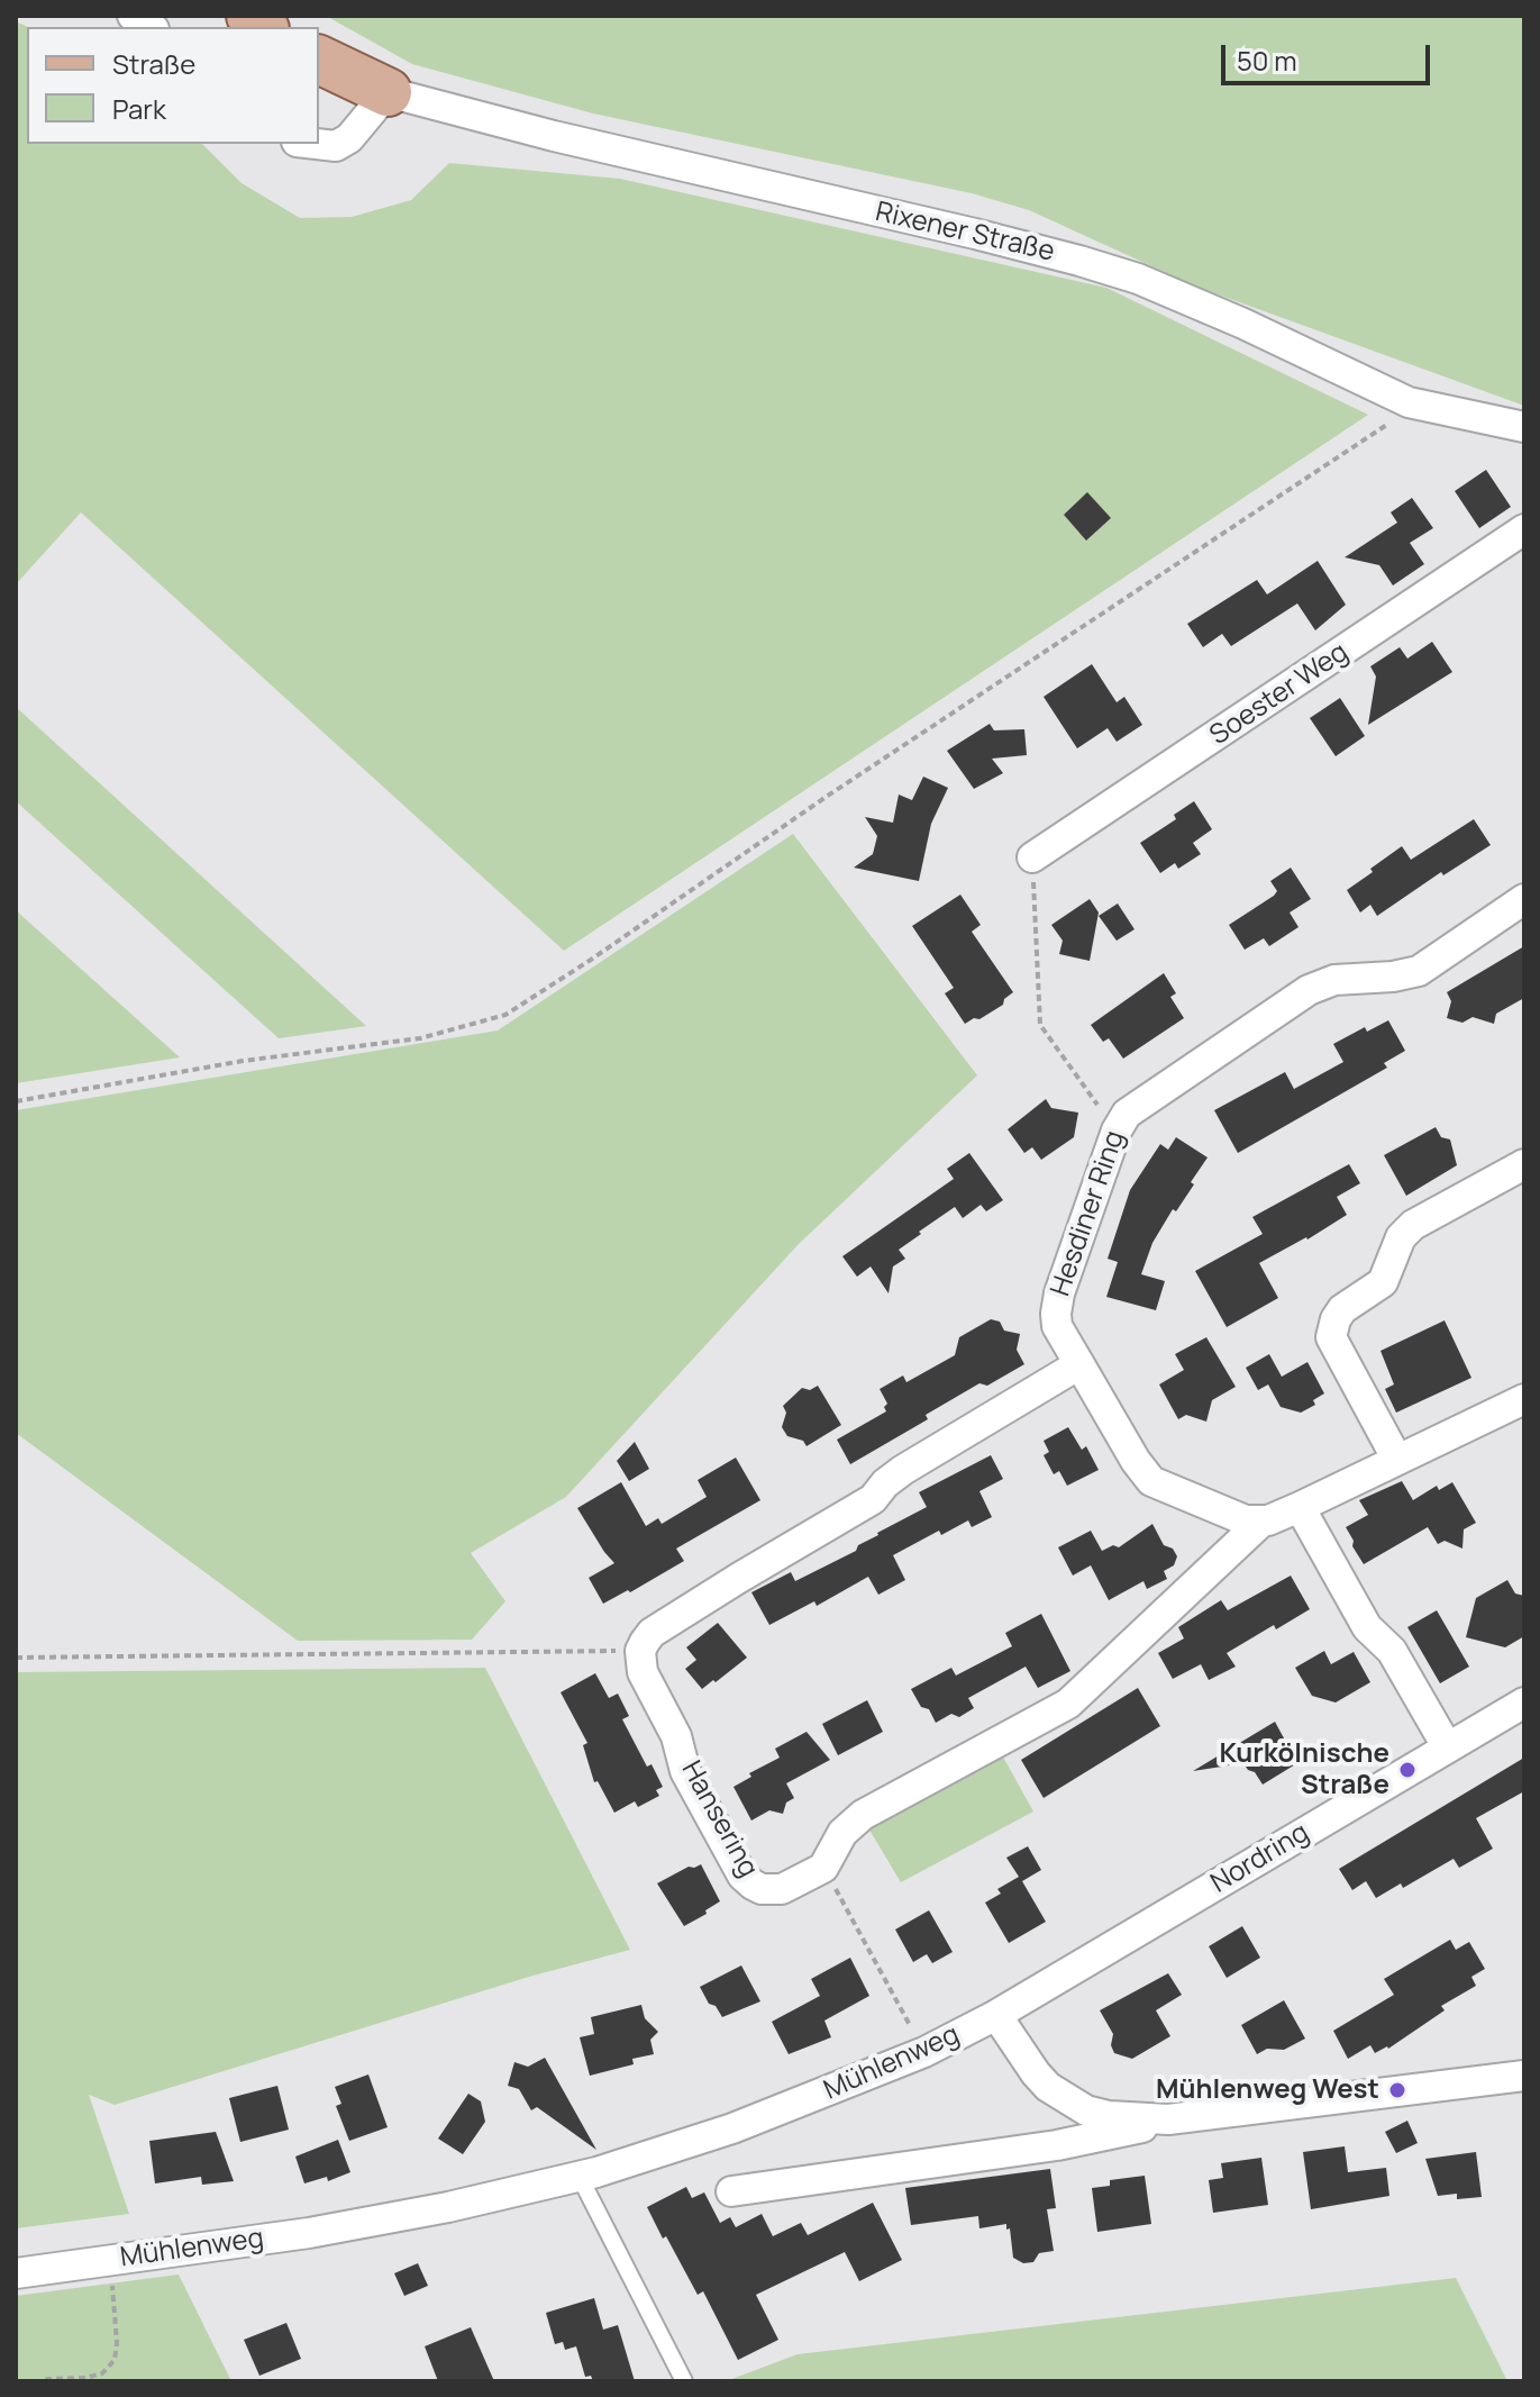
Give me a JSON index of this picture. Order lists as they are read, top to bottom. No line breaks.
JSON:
{"streets":{"street":["Rixener Straße","Soester Weg","Hesdiner Ring","Hansering","Nordring","Mühlenweg"]},"crossings":[["Nordring","Mühlenweg"]],"places":["Kurkölnische Straße","Mühlenweg West"],"legend":["Straße","Park"],"scale_bar":"50 m"}
